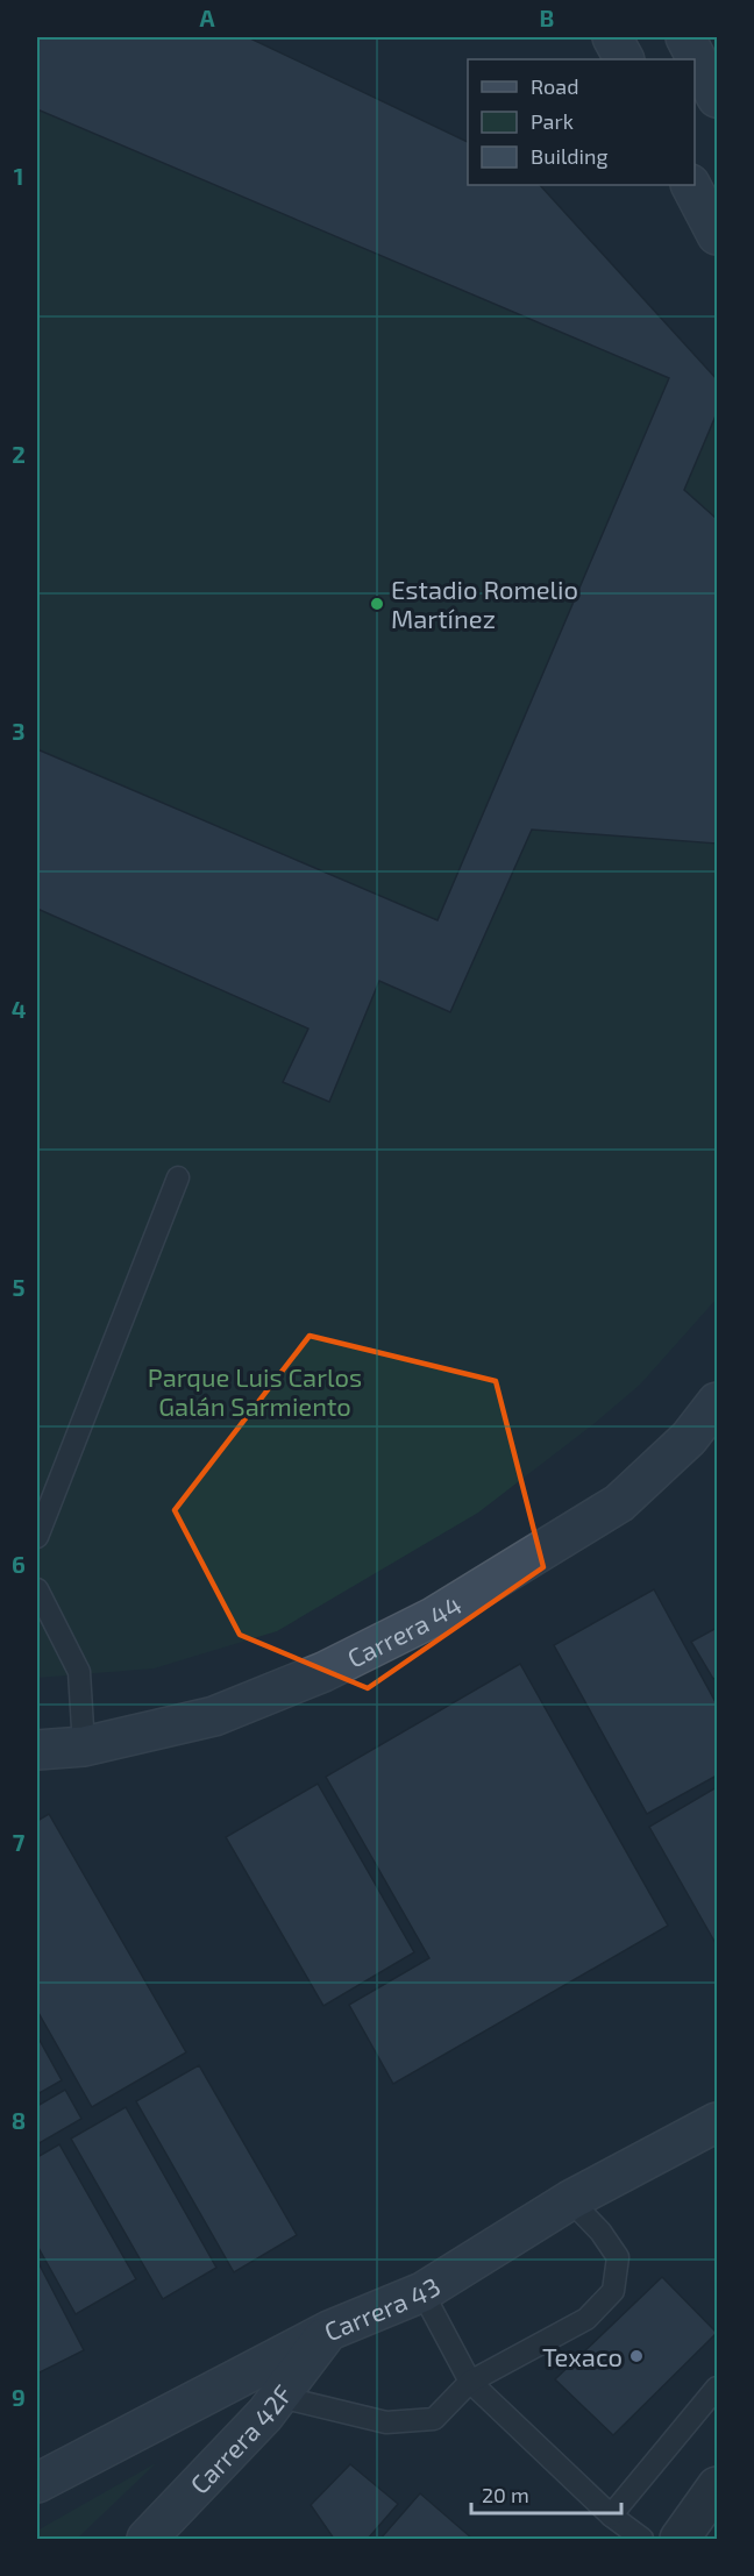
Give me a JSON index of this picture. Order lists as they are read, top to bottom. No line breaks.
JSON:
{"streets":{"street":["Carrera 44","Carrera 43","Carrera 42F"]},"crossings":[["Carrera 43","Carrera 42F"]],"parks":["Parque Luis Carlos Galán Sarmiento"],"places":["Estadio Romelio Martínez","Texaco"],"legend":["Road","Park","Building"],"scale_bar":"20 m","grid":{"columns":["A","B"],"rows":["1","2","3","4","5","6","7","8","9"]}}
